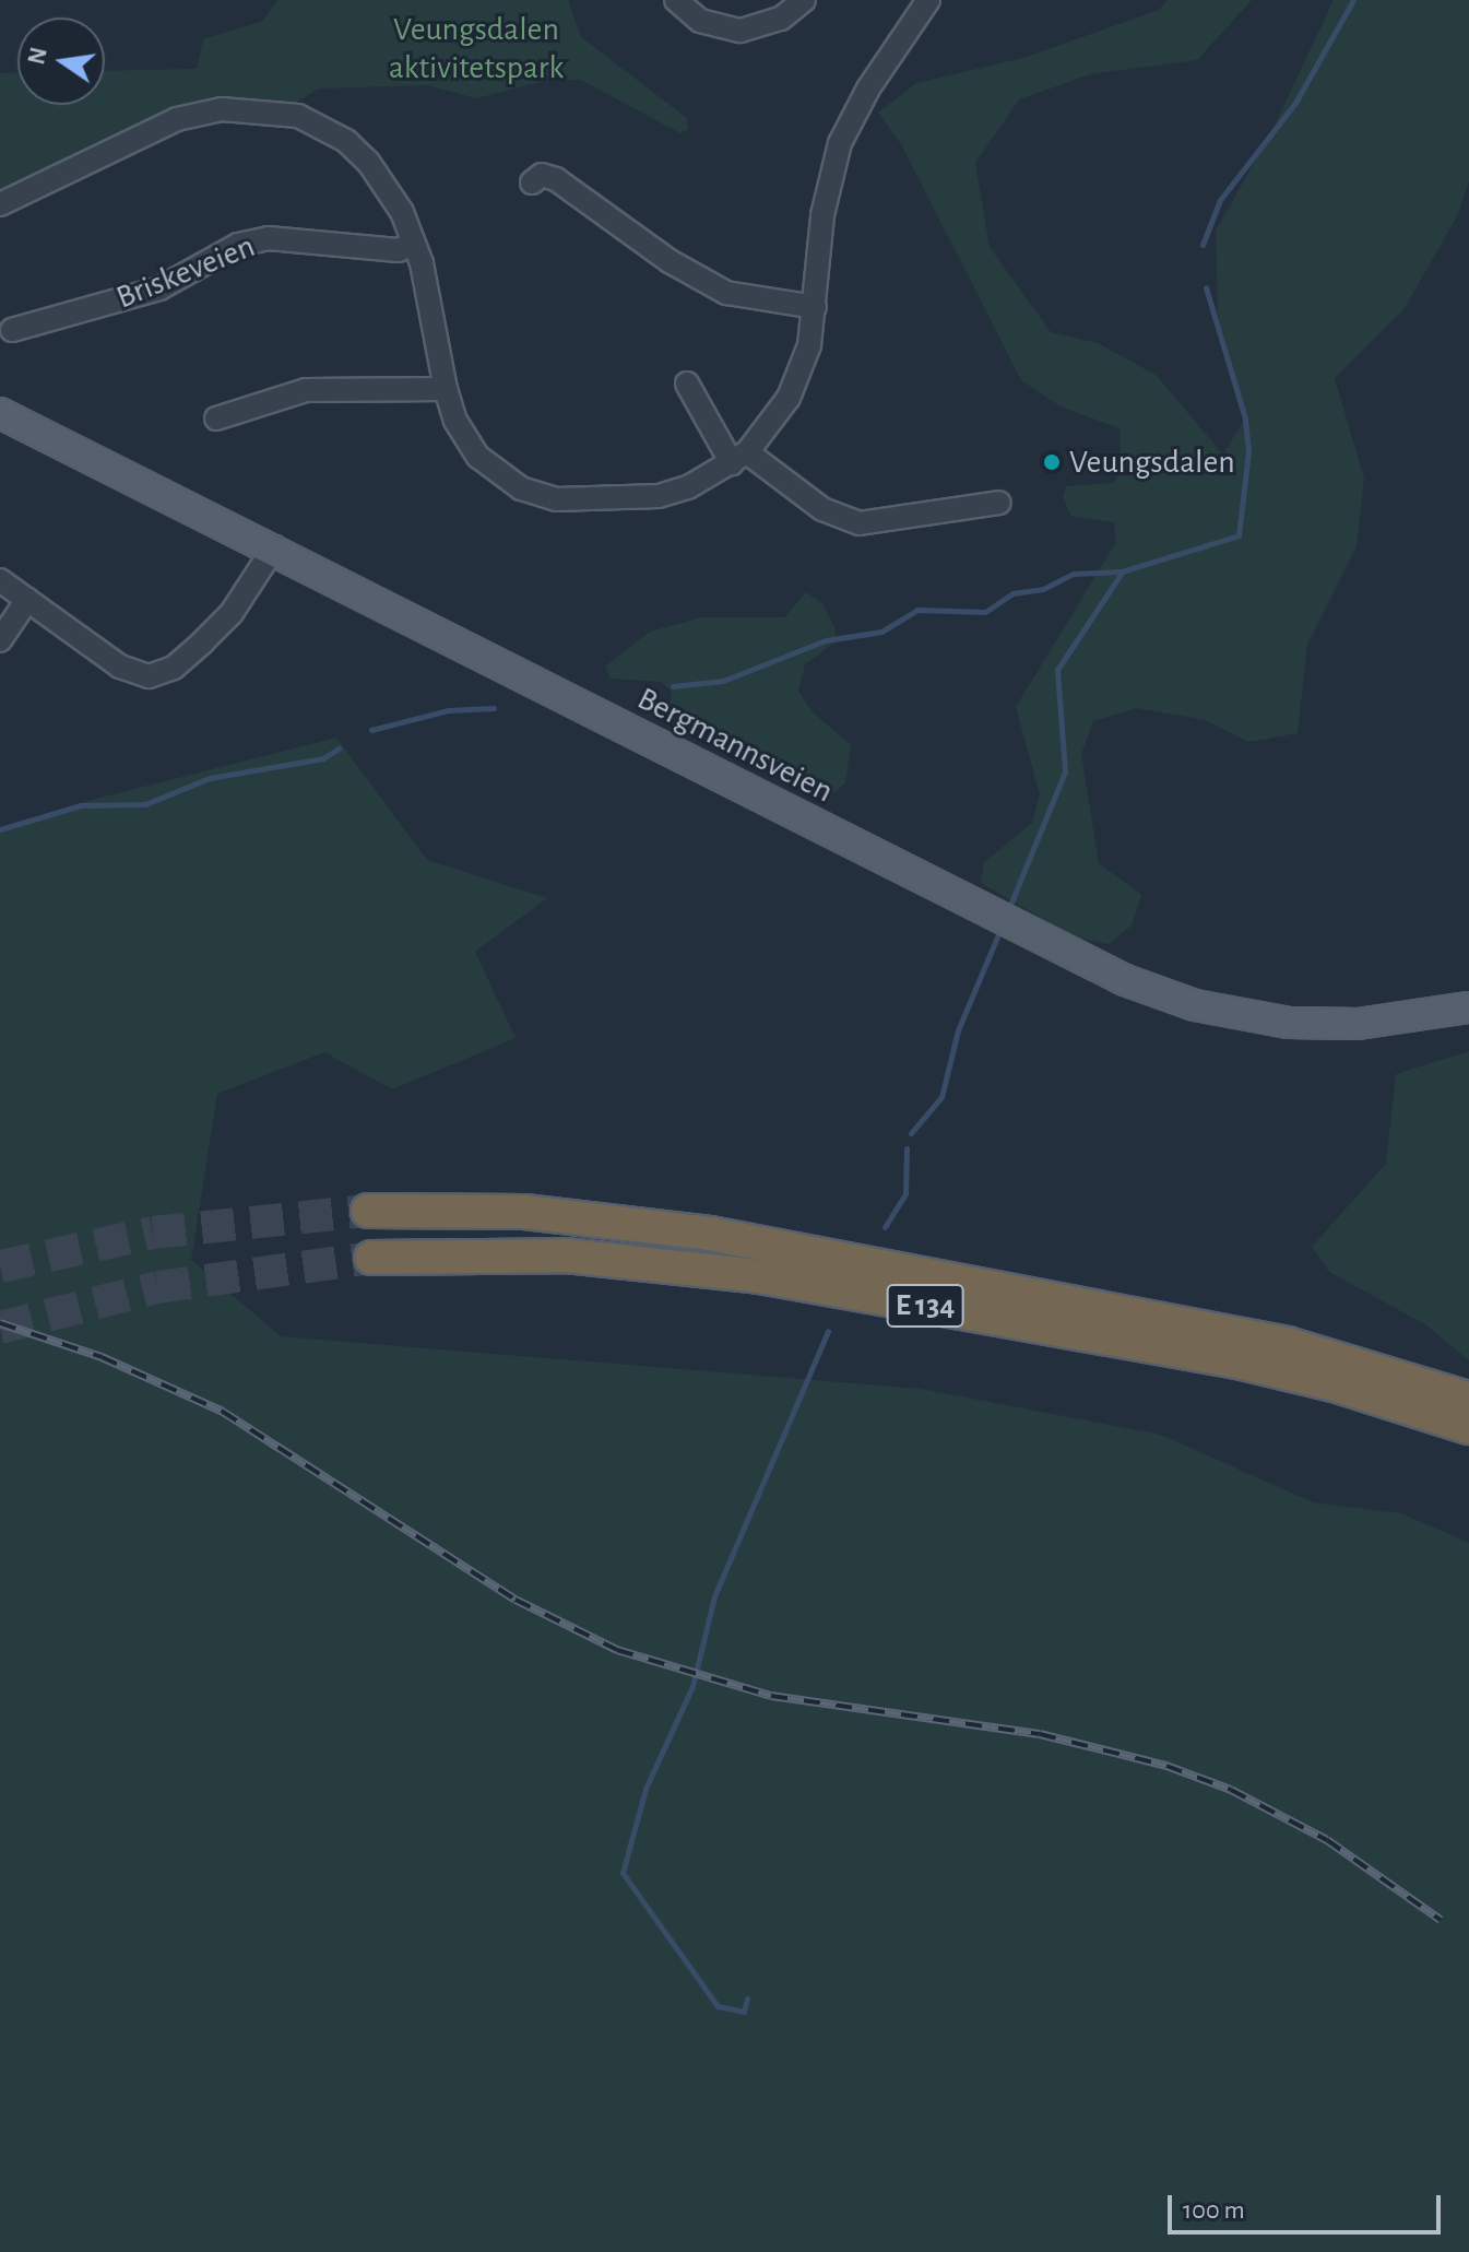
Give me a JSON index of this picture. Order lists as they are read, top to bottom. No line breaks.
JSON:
{"streets":{"highway":["E 134"],"main road":["Bergmannsveien"],"street":["Briskeveien"]},"parks":["Veungsdalen aktivitetspark"],"places":["Veungsdalen"],"scale_bar":"100 m","north":"left"}
